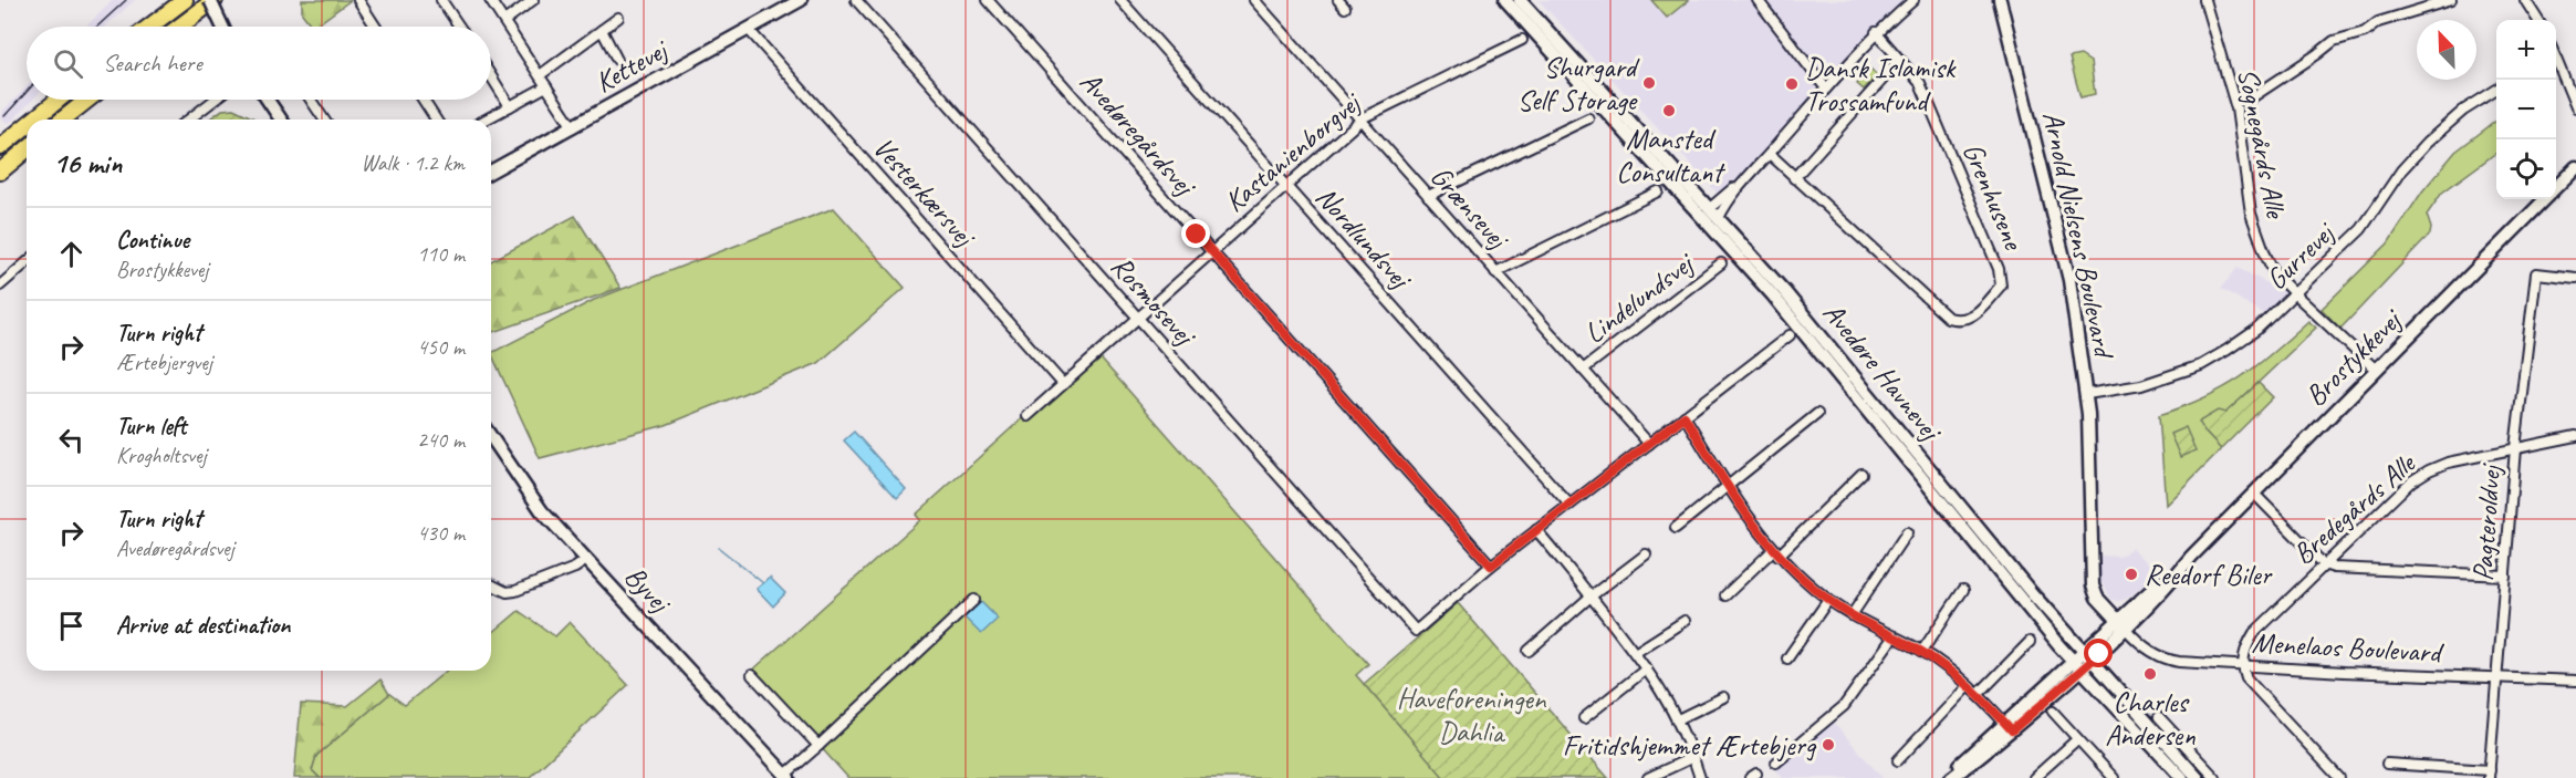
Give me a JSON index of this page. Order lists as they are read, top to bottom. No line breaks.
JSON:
{"streets":{"street":["Kettevej","Avedøregårdsvej","Sognegårds Alle","Kastanienborgvej","Vesterkærsvej","Grenhusene","Grænsevej","Arnold Nielsens Boulevard","Nordlundsvej","Gurrevej","Lindelundsvej","Rosmosevej","Brostykkevej","Avedøre Havnevej","Bredegårds Alle","Pagteroldvej","Byvej","Menelaos Boulevard"]},"crossings":[["Kettevej","Vesterkærsvej"],["Avedøregårdsvej","Kastanienborgvej"],["Avedøregårdsvej","Rosmosevej"],["Sognegårds Alle","Gurrevej"],["Sognegårds Alle","Brostykkevej"],["Kastanienborgvej","Vesterkærsvej"],["Kastanienborgvej","Grænsevej"],["Kastanienborgvej","Nordlundsvej"],["Kastanienborgvej","Rosmosevej"],["Grænsevej","Lindelundsvej"],["Arnold Nielsens Boulevard","Gurrevej"],["Arnold Nielsens Boulevard","Brostykkevej"],["Arnold Nielsens Boulevard","Menelaos Boulevard"],["Brostykkevej","Avedøre Havnevej"],["Brostykkevej","Menelaos Boulevard"],["Bredegårds Alle","Pagteroldvej"],["Bredegårds Alle","Menelaos Boulevard"],["Pagteroldvej","Menelaos Boulevard"]],"parks":["Haveforeningen Dahlia"],"places":["Shurgard Self Storage","Dansk Islamisk Trossamfund","Mansted Consultant","Reedorf Biler","Charles Andersen","Fritidshjemmet Ærtebjerg"],"north":"top left","page":{"map_buttons":["+","−"],"search":"Search here","heading":["16 min","Walk · 1.2 km"],"list":[["Continue","Brostykkevej","110 m"],["Turn right","Ærtebjergvej","450 m"],["Turn left","Krogholtsvej","240 m"],["Turn right","Avedøregårdsvej","430 m"],"Arrive at destination"]}}
